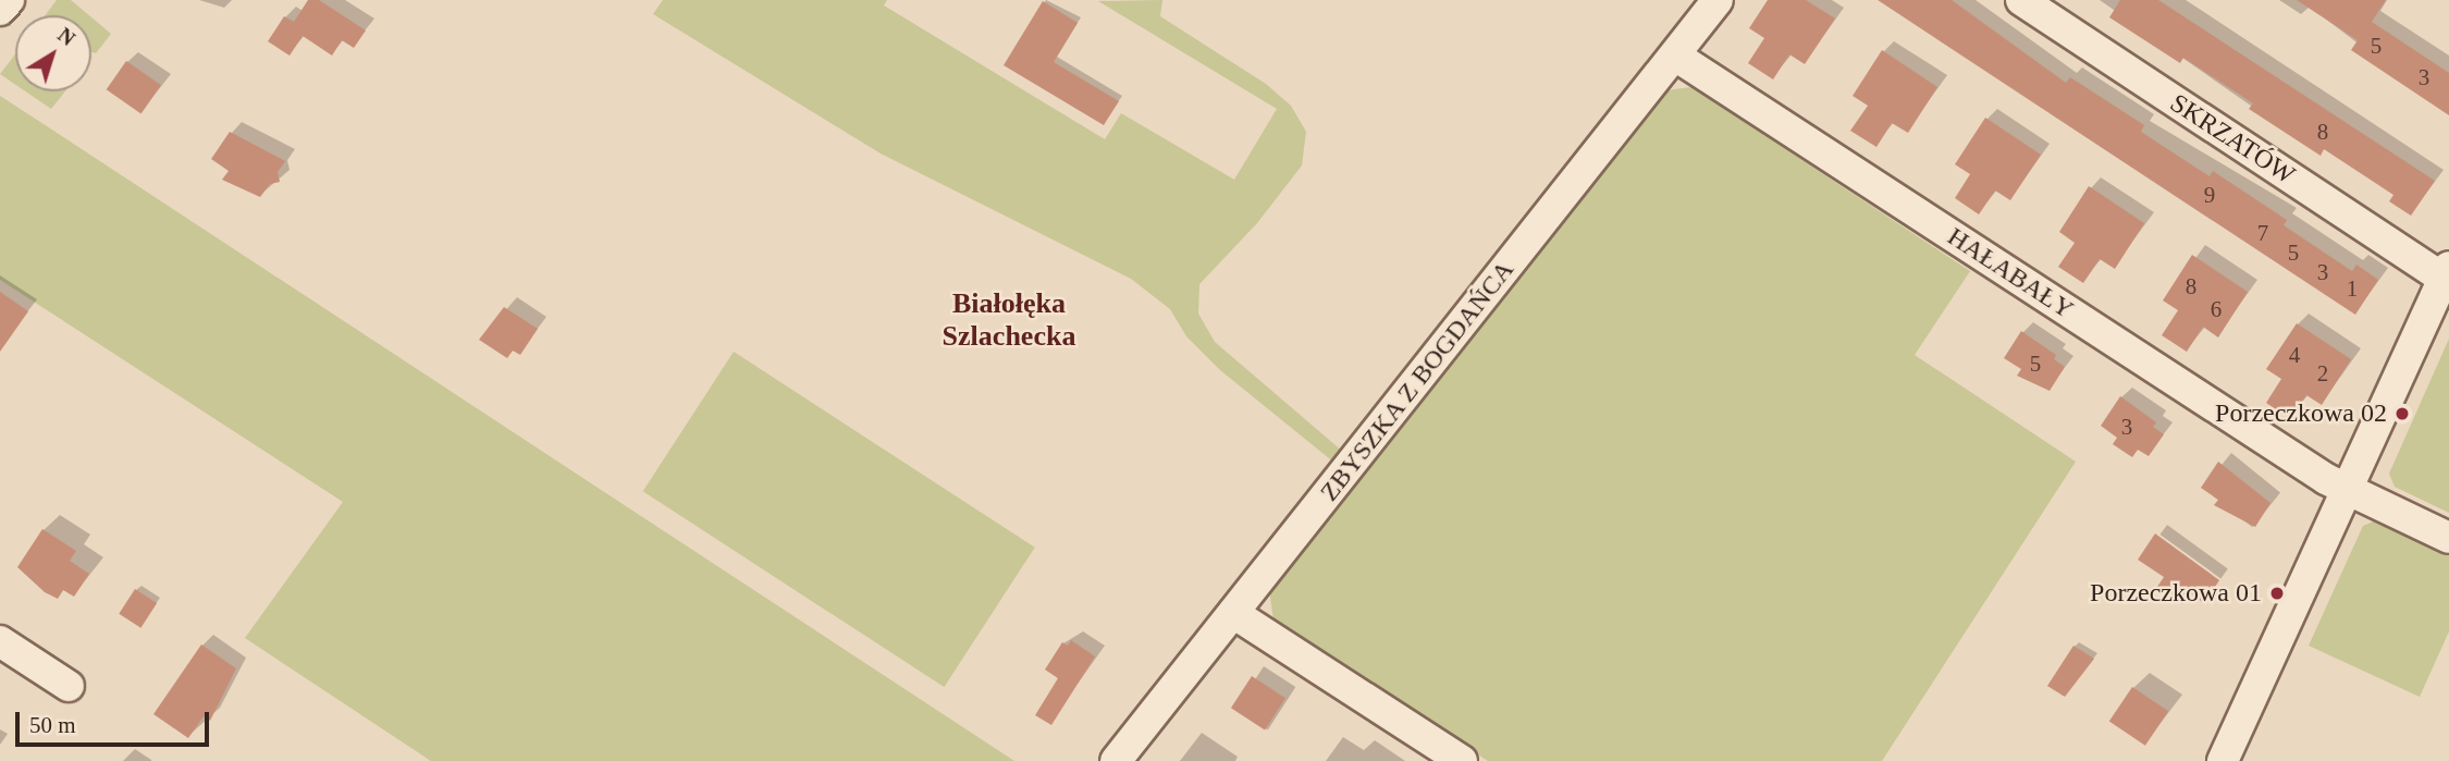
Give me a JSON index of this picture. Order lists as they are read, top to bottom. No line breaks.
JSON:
{"streets":{"street":["SKRZATÓW","HAŁABAŁY","ZBYSZKA Z BOGDAŃCA"]},"crossings":[["HAŁABAŁY","ZBYSZKA Z BOGDAŃCA"]],"districts":["Białołęka Szlachecka"],"places":["Porzeczkowa 02","Porzeczkowa 01"],"house_numbers":["5","3","8","9","7","5","3","8","1","6","4","5","2","3"],"scale_bar":"50 m","north":"top right"}
